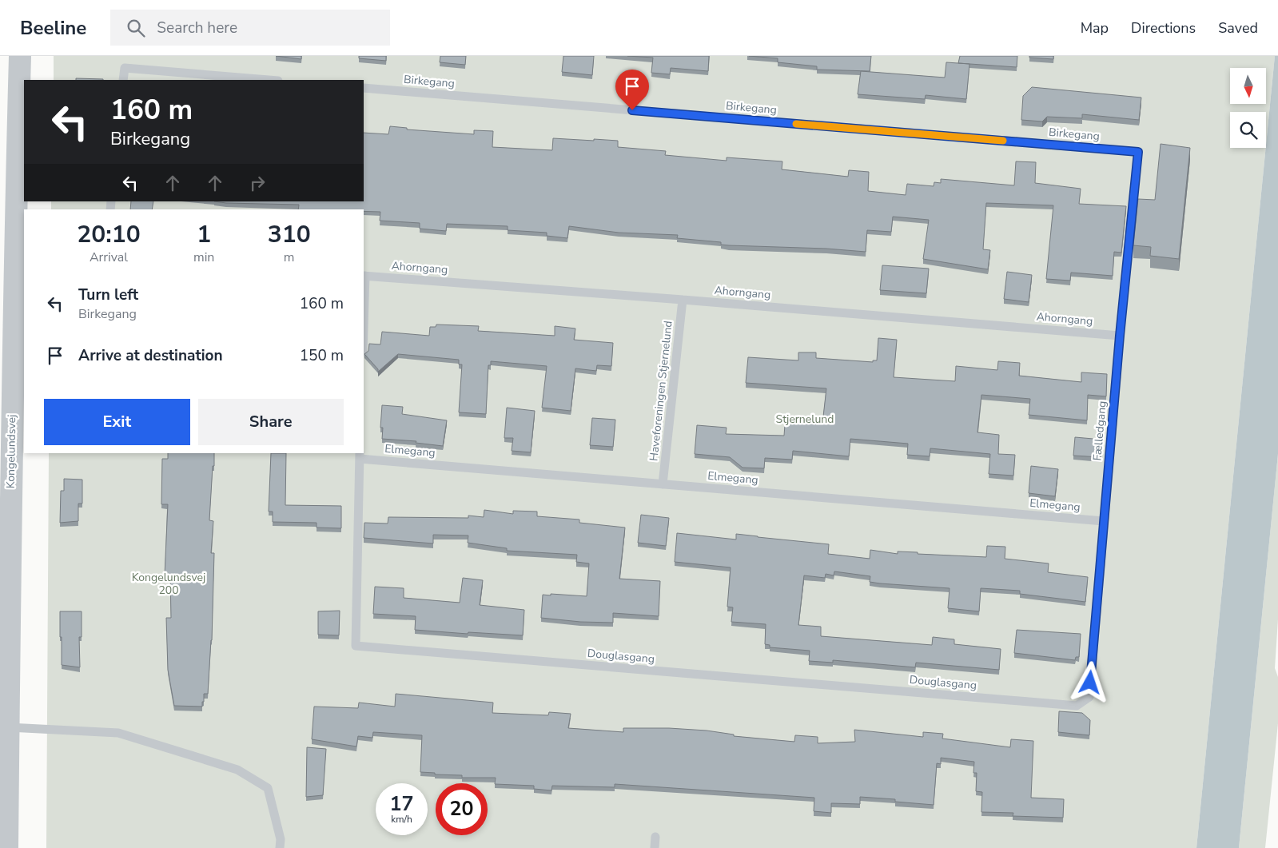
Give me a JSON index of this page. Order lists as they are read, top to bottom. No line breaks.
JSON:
{"streets":{"street":["Kongelundsvej"],"lane":["Birkegang","Ahorngang","Haveforeningen Stjernelund","Fælledgang","Elmegang","Douglasgang"]},"crossings":[["Birkegang","Fælledgang"],["Ahorngang","Haveforeningen Stjernelund"],["Ahorngang","Fælledgang"],["Haveforeningen Stjernelund","Elmegang"],["Fælledgang","Elmegang"],["Fælledgang","Douglasgang"],["Elmegang","Douglasgang"]],"parks":["Stjernelund","Kongelundsvej 200"],"north":"bottom","page":{"header":"Beeline","search":"Search here","nav":["Map","Directions","Saved"],"turn":["160 m","Birkegang"],"eta":["20:10","Arrival","1","min","310","m"],"list":[{"name":"Turn left","note":"Birkegang","value":"160 m"},{"name":"Arrive at destination","value":"150 m"}],"buttons":["Exit","Share"],"speed":"17 km/h","limit":"20"}}
